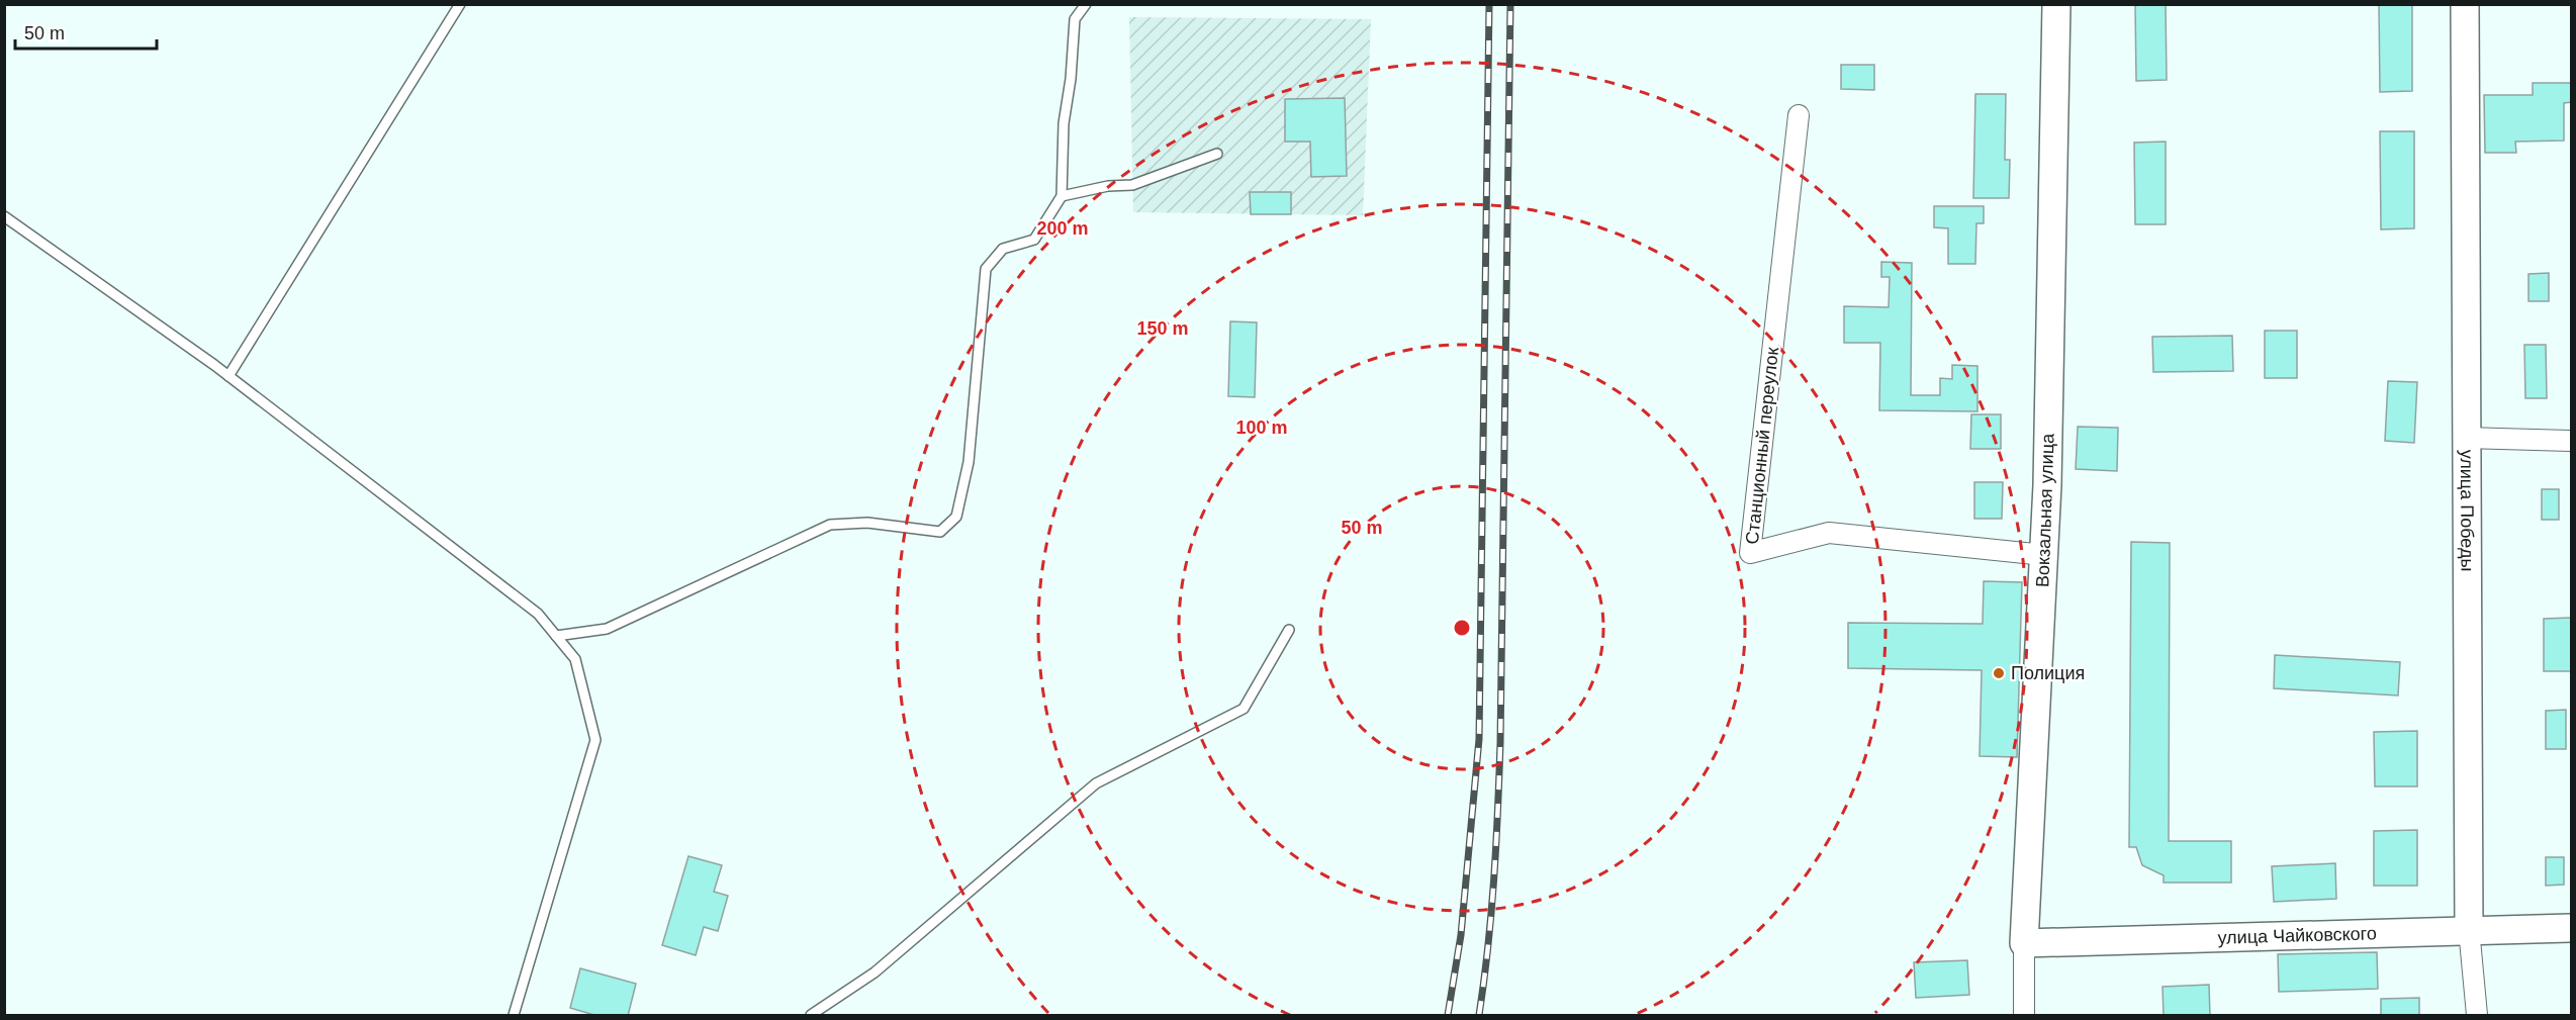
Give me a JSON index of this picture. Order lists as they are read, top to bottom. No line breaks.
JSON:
{"streets":{"street":["Станционный переулок","Вокзальная улица","улица Победы","улица Чайковского"]},"crossings":[["Станционный переулок","Вокзальная улица"],["Вокзальная улица","улица Чайковского"],["улица Победы","улица Чайковского"]],"places":["Полиция"],"scale_bar":"50 m","rings":["200 m","150 m","100 m","50 m"]}
